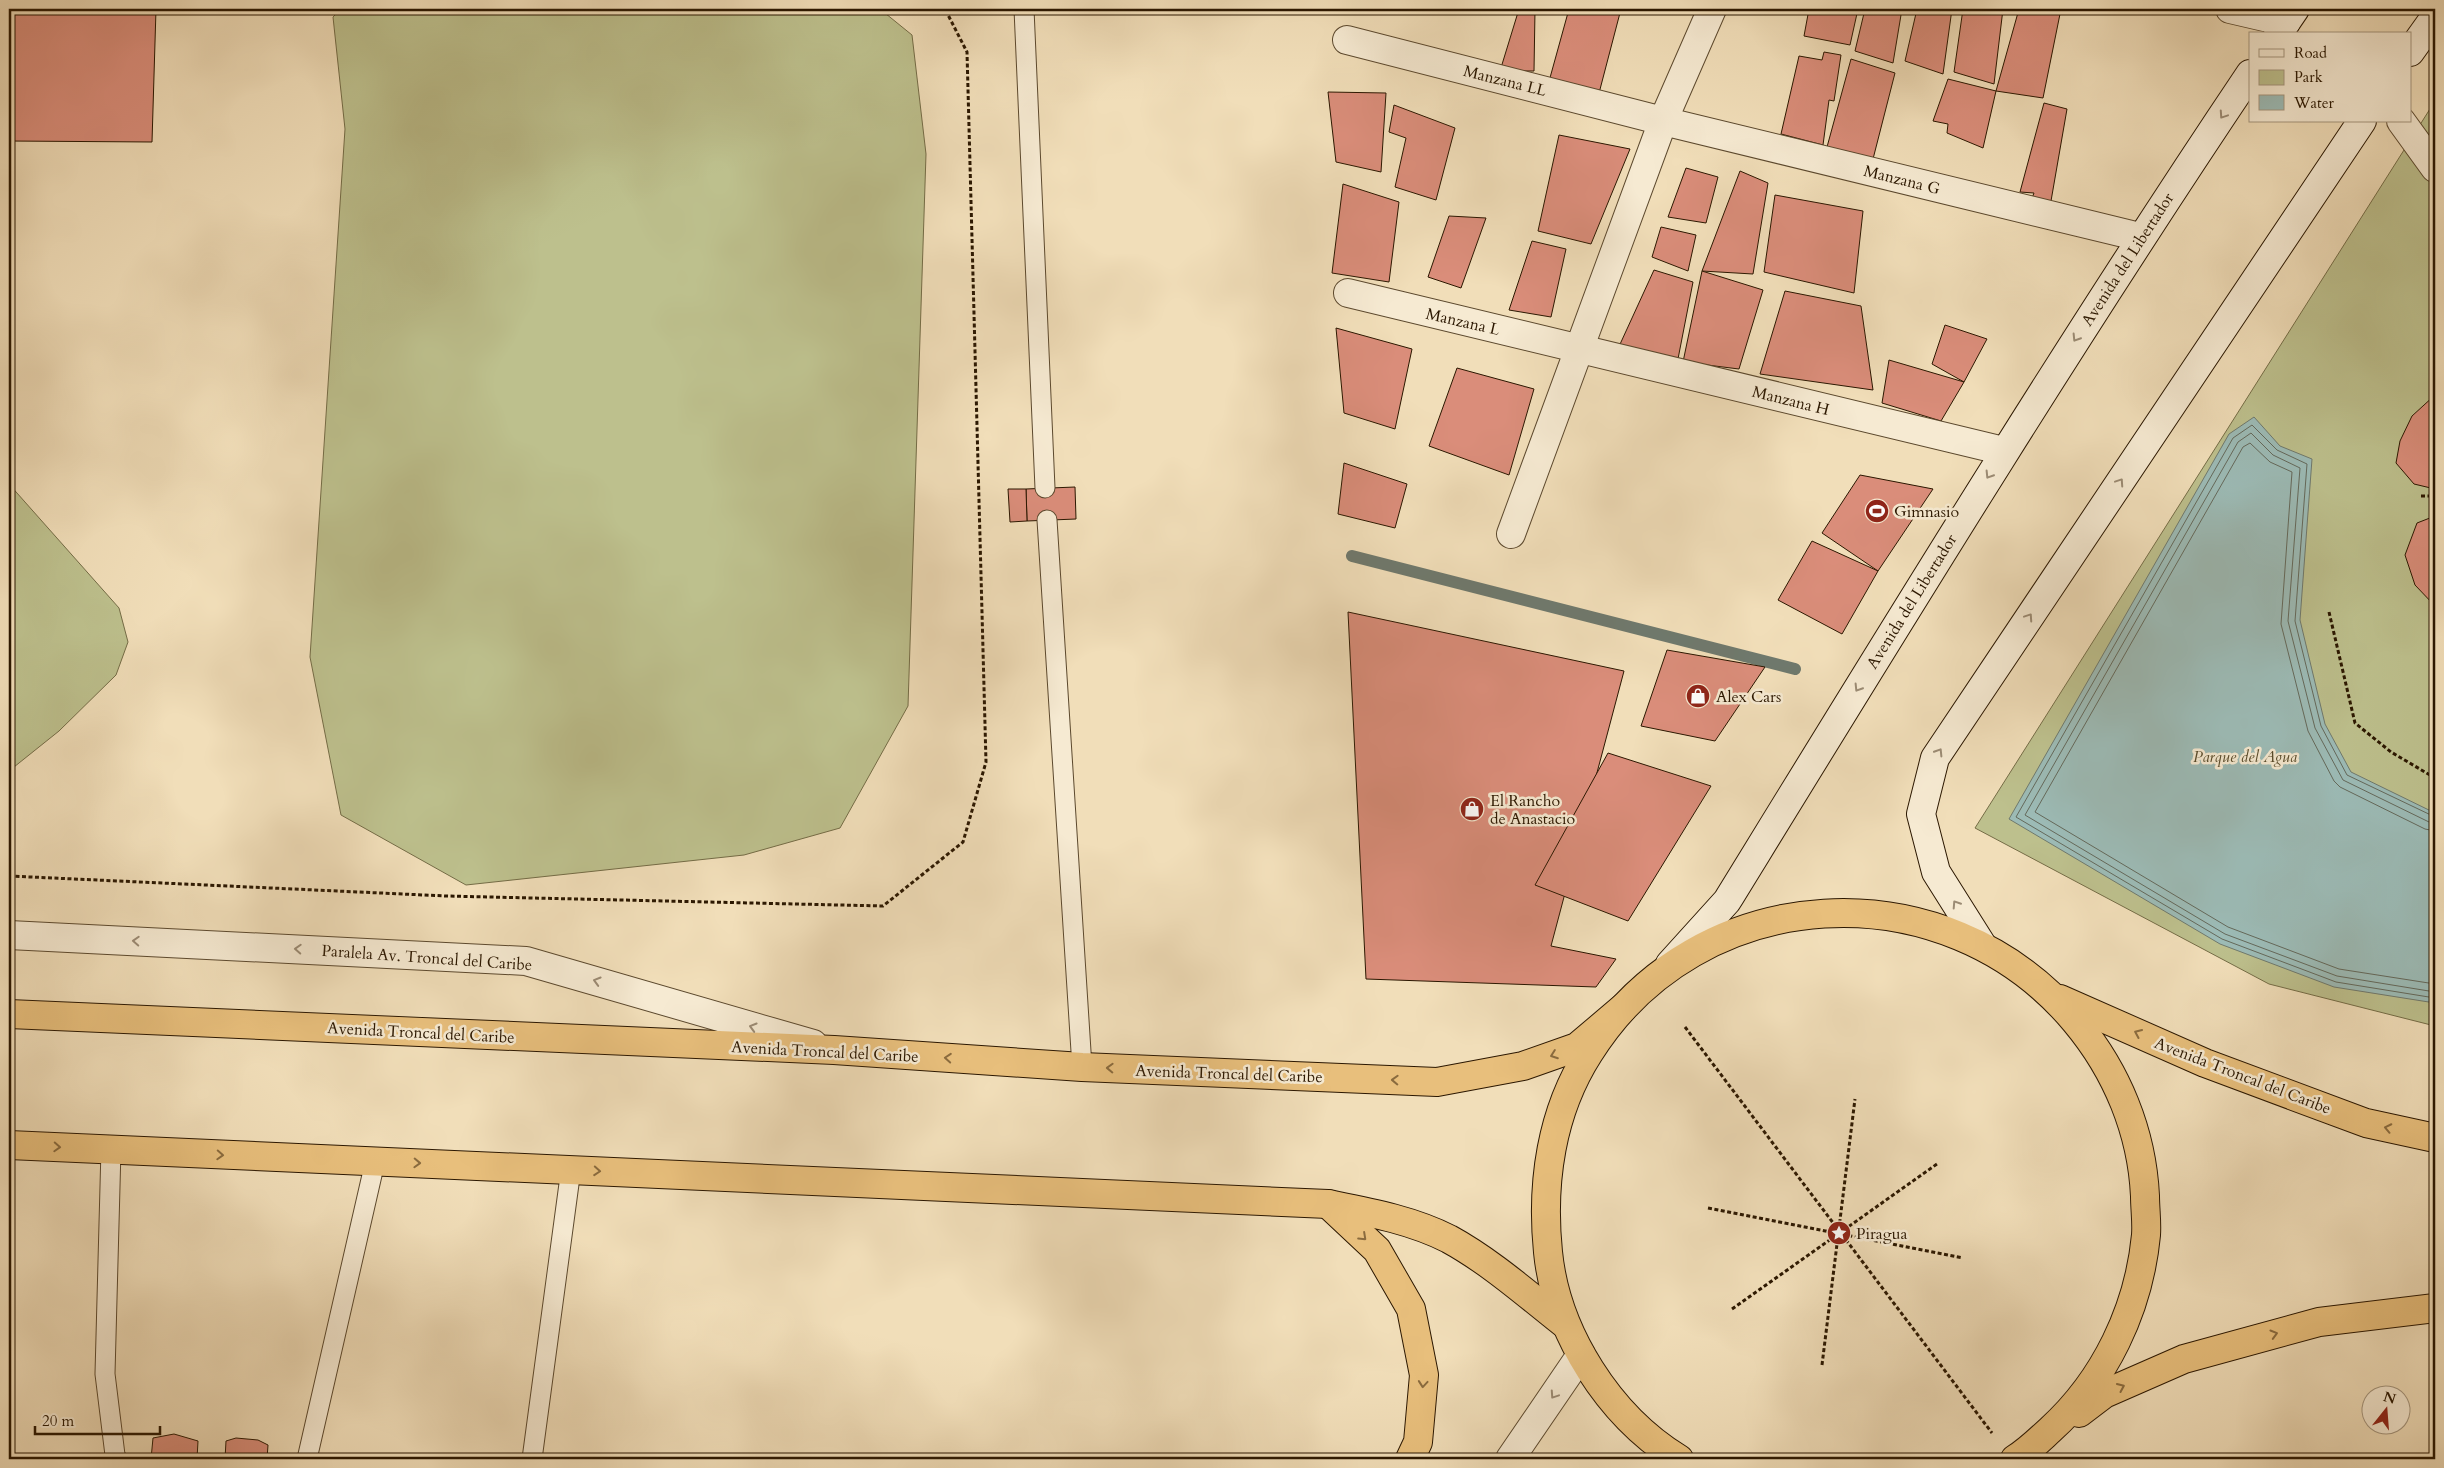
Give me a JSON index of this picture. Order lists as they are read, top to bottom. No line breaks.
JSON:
{"streets":{"highway":["Avenida Troncal del Caribe"],"street":["Manzana LL","Manzana G","Avenida del Libertador","Manzana L","Manzana H","Paralela Av. Troncal del Caribe"]},"crossings":[["Manzana LL","Manzana G"],["Manzana G","Avenida del Libertador"],["Avenida del Libertador","Manzana H"],["Manzana L","Manzana H"],["Paralela Av. Troncal del Caribe","Avenida Troncal del Caribe"]],"one_way":["Paralela Av. Troncal del Caribe"],"parks":["Parque del Agua"],"places":{"sports":["Gimnasio"],"shop":["Alex Cars","El Rancho de Anastacio"],"place":["Piragua"]},"legend":["Road","Park","Water"],"scale_bar":"20 m","north":"top"}
